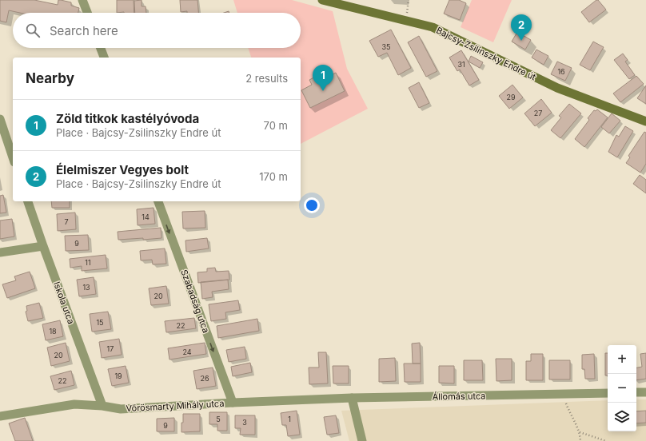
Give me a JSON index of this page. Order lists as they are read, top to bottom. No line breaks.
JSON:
{"streets":{"main road":["Bajcsy-Zsilinszky Endre út"],"street":["Szabadság utca","Iskola utca","Állomás utca","Vörösmarty Mihály utca"]},"crossings":[["Szabadság utca","Vörösmarty Mihály utca"],["Iskola utca","Vörösmarty Mihály utca"],["Állomás utca","Vörösmarty Mihály utca"]],"one_way":["Szabadság utca"],"house_numbers":["35","31","16","29","27","14","7","9","11","13","20","15","22","18","17","24","20","19","26","22","5","1","3","9"],"page":{"search":"Search here","pins":["2","1"],"heading":["Nearby","2 results"],"list":[{"mark":"1","name":"Zöld titkok kastélyóvoda","note":"Place · Bajcsy-Zsilinszky Endre út","value":"70 m"},{"mark":"2","name":"Élelmiszer Vegyes bolt","note":"Place · Bajcsy-Zsilinszky Endre út","value":"170 m"}],"map_buttons":["+","−"]}}
